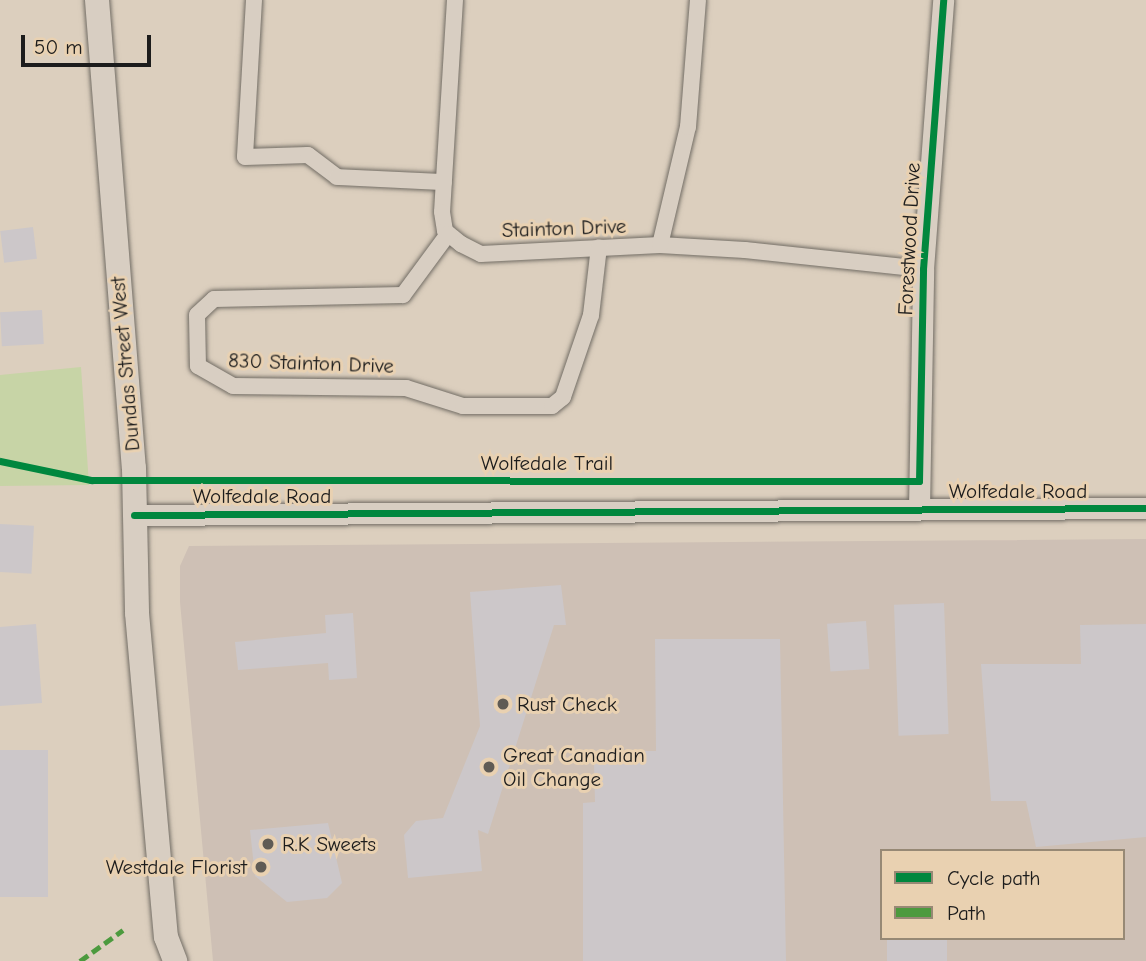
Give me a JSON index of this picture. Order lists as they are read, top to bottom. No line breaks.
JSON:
{"streets":{"main road":["Dundas Street West"],"street":["Stainton Drive","Forestwood Drive","830 Stainton Drive","Wolfedale Road"],"cycle path":["Wolfedale Trail"]},"crossings":[["Stainton Drive","Forestwood Drive"],["Stainton Drive","830 Stainton Drive"],["Forestwood Drive","Wolfedale Road"],["Dundas Street West","Wolfedale Road"]],"places":["Rust Check","Great Canadian Oil Change","R.K Sweets","Westdale Florist"],"legend":["Cycle path","Path"],"scale_bar":"50 m"}
